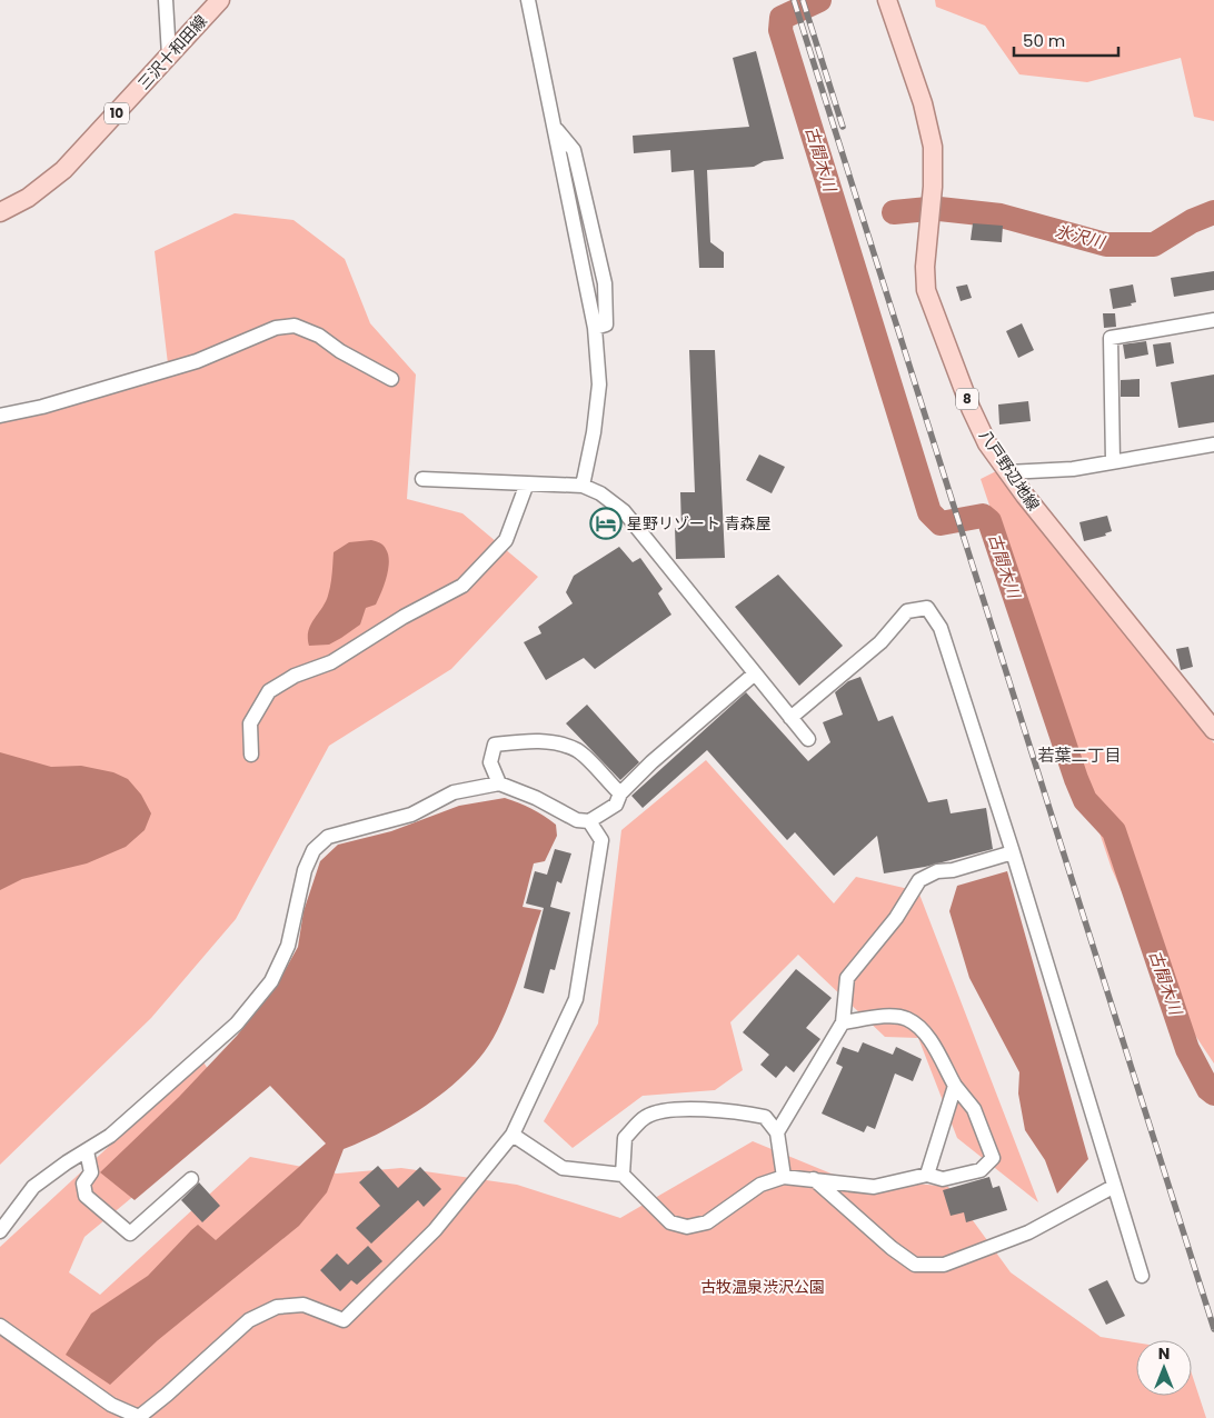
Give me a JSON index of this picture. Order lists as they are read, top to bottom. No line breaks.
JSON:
{"streets":{"main road":["三沢十和田線","10","8","八戸野辺地線"]},"districts":["若葉二丁目"],"water":["古間木川","氷沢川"],"parks":["古牧温泉渋沢公園"],"places":{"hotel":["星野リゾート 青森屋"]},"scale_bar":"50 m","north":"top"}
